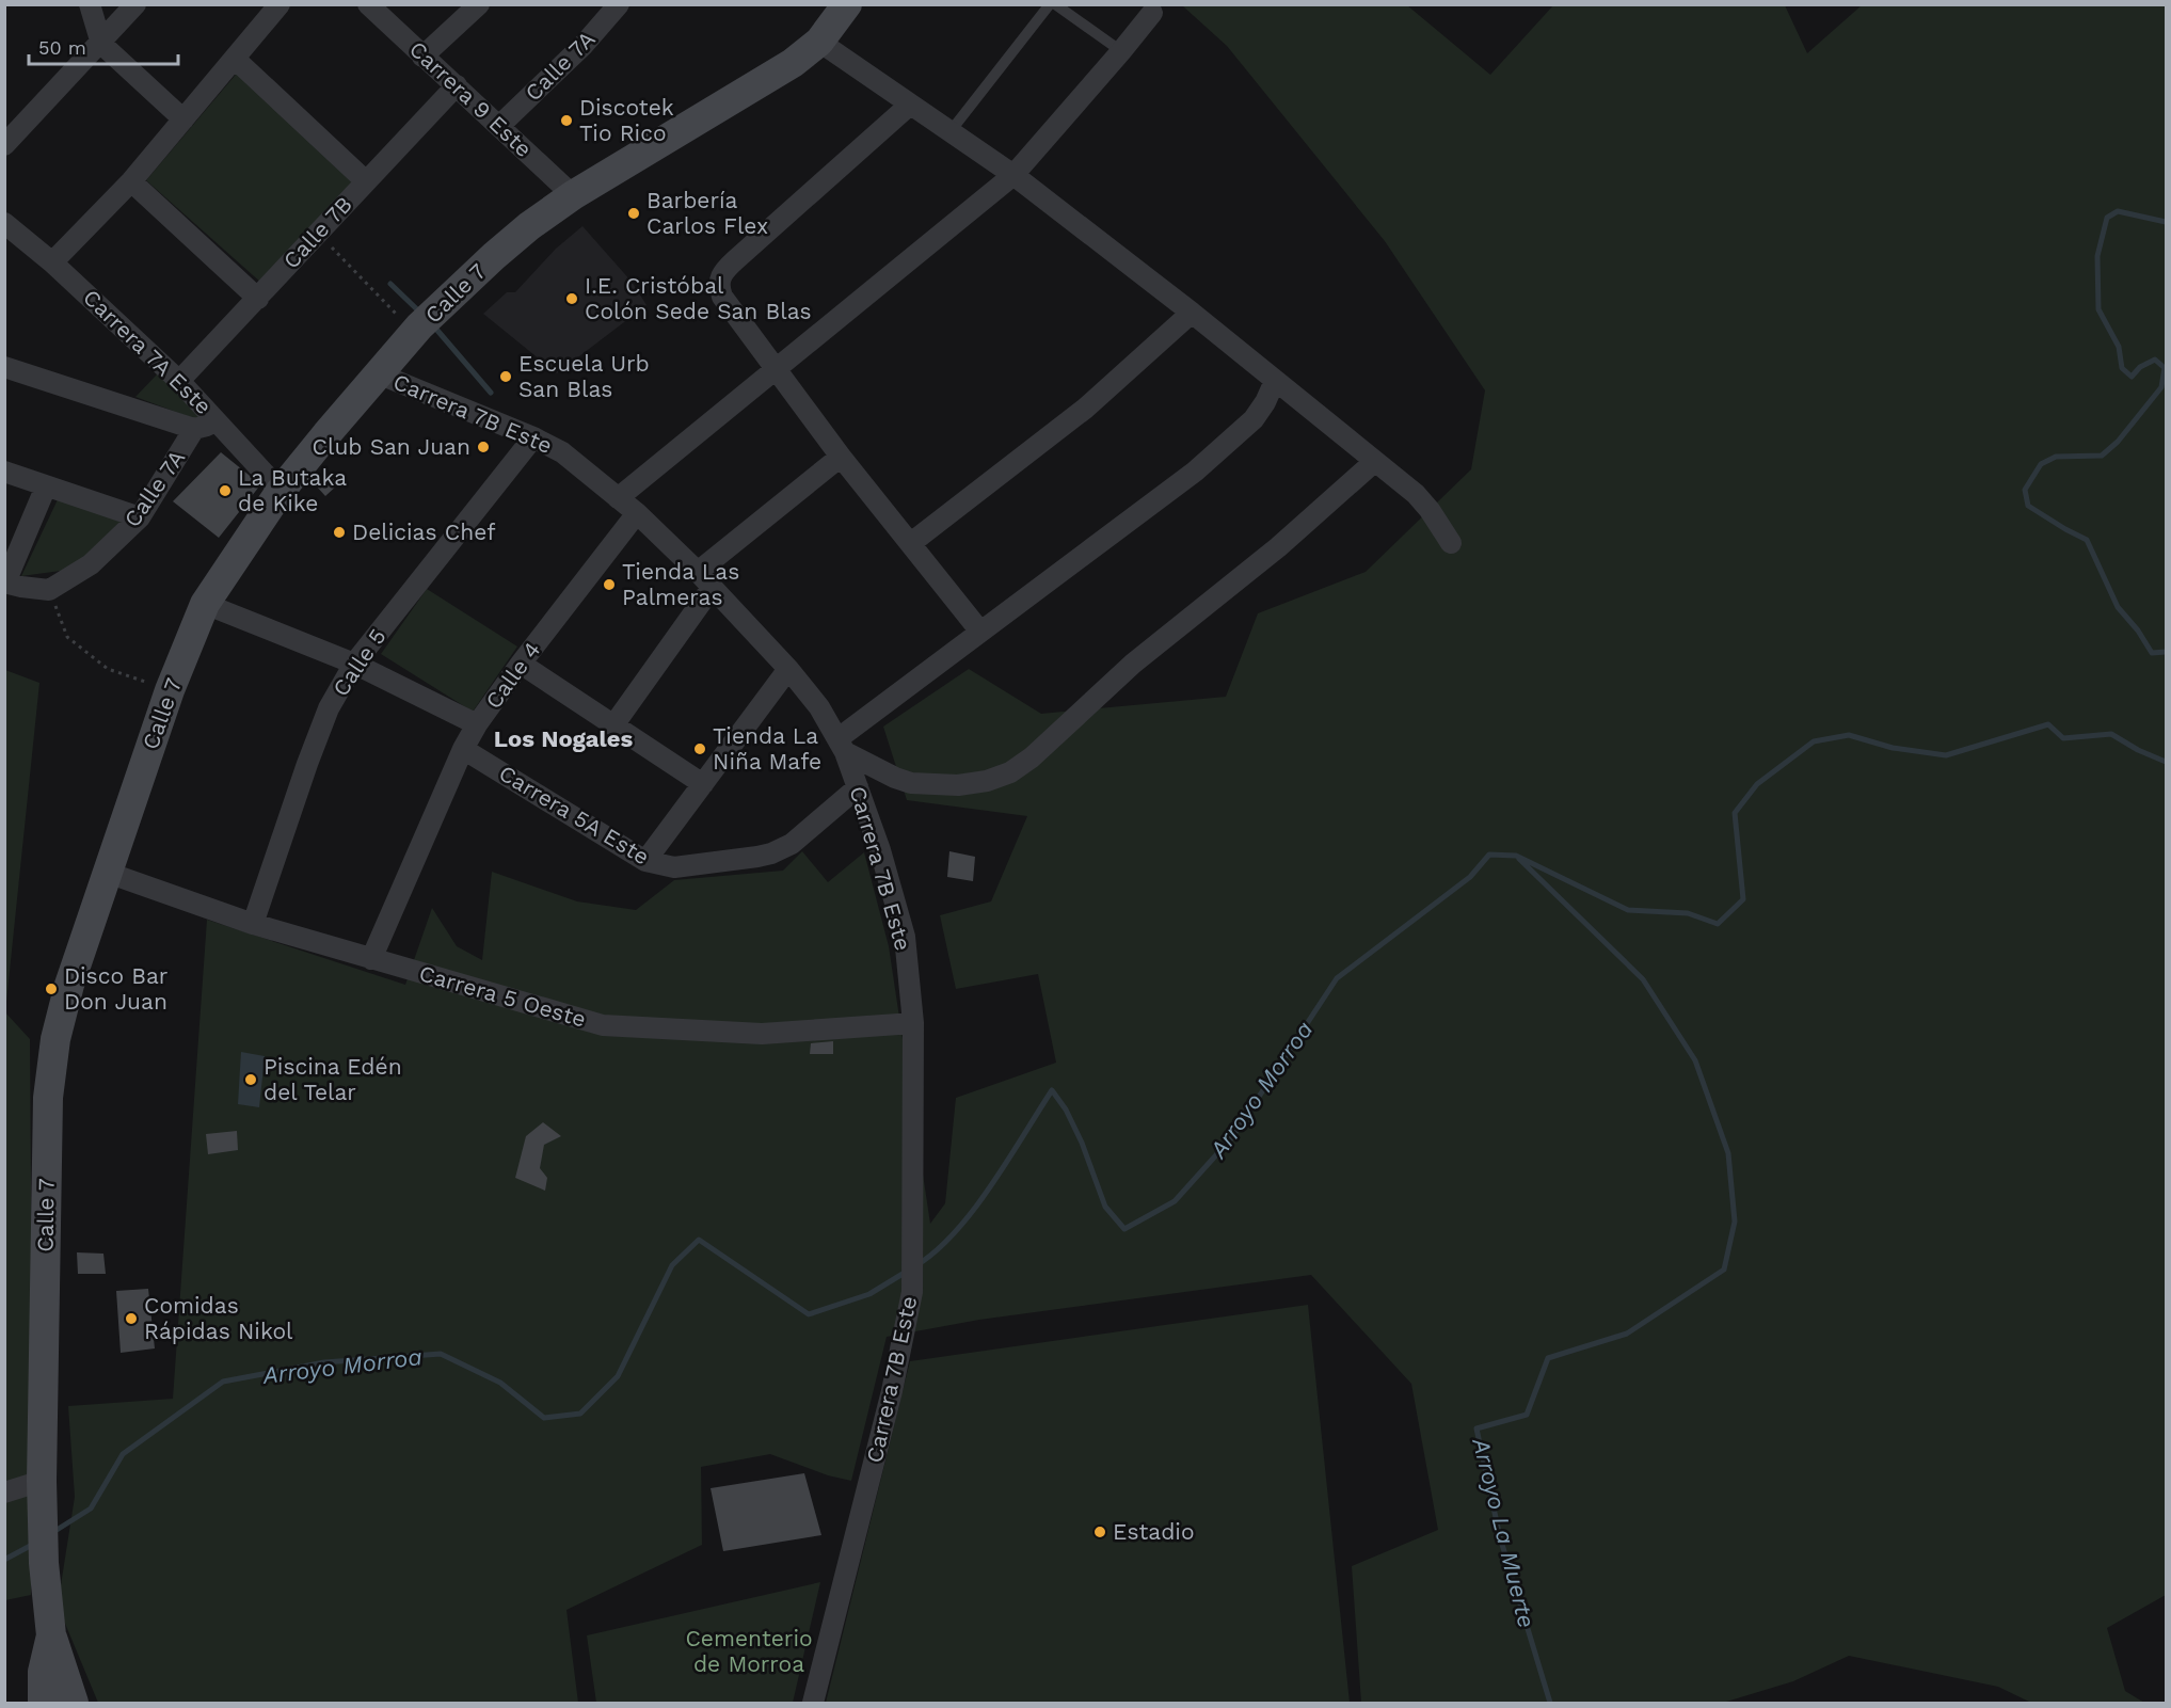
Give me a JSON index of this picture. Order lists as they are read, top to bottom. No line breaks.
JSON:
{"streets":{"street":["Calle 7A","Carrera 9 Este","Calle 7B","Calle 7","Carrera 7A Este","Carrera 7B Este","Calle 5","Calle 4","Carrera 5A Este","Carrera 5 Oeste"]},"crossings":[["Calle 7A","Carrera 9 Este"],["Carrera 9 Este","Calle 7B"],["Carrera 9 Este","Calle 7"],["Calle 7B","Carrera 7A Este"],["Calle 7","Carrera 7A Este"],["Calle 7","Carrera 7B Este"],["Calle 7","Carrera 5 Oeste"],["Carrera 7B Este","Calle 5"],["Carrera 7B Este","Calle 4"],["Carrera 7B Este","Carrera 5A Este"],["Carrera 7B Este","Carrera 5 Oeste"],["Calle 5","Carrera 5 Oeste"],["Calle 4","Carrera 5A Este"],["Calle 4","Carrera 5 Oeste"]],"districts":["Los Nogales"],"water":["Arroyo Morroa","Arroyo La Muerte"],"parks":["Cementerio de Morroa"],"places":["Discotek Tio Rico","Barbería Carlos Flex","I.E. Cristóbal Colón Sede San Blas","Escuela Urb San Blas","Club San Juan","La Butaka de Kike","Delicias Chef","Tienda Las Palmeras","Tienda La Niña Mafe","Disco Bar Don Juan","Piscina Edén del Telar","Comidas Rápidas Nikol","Estadio"],"scale_bar":"50 m"}
